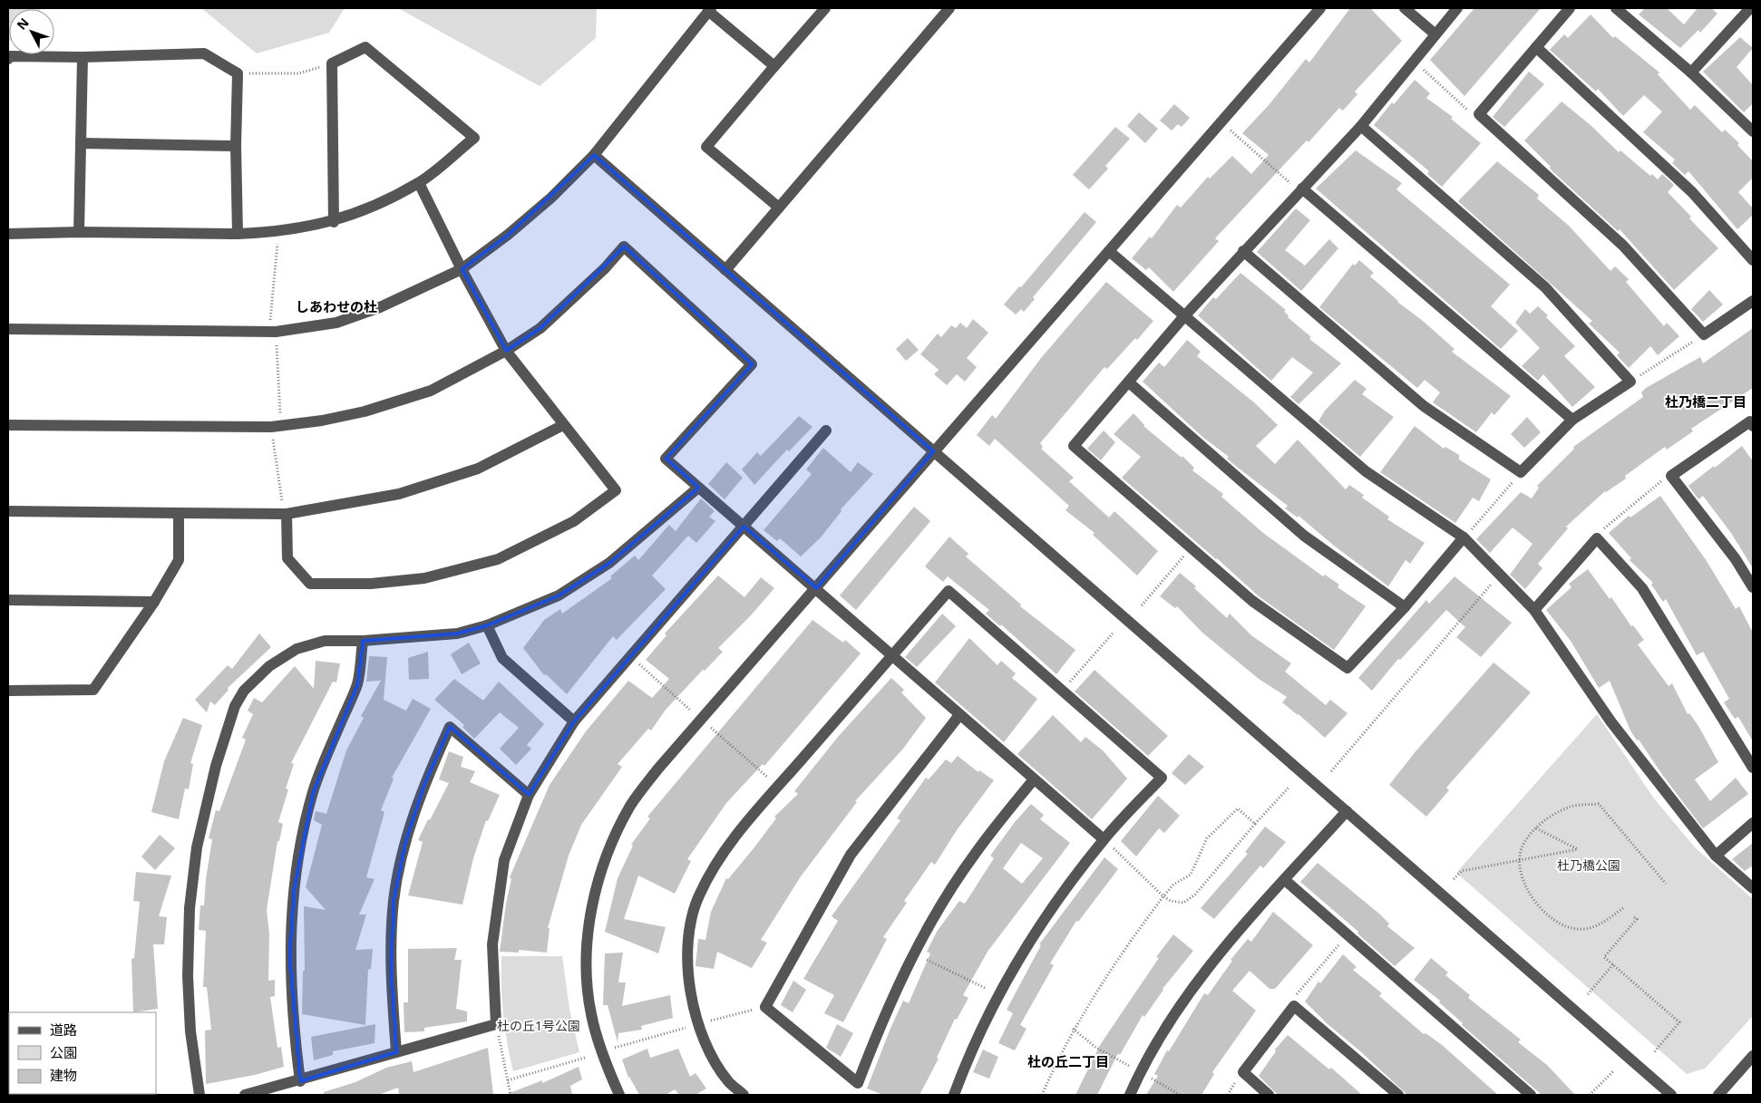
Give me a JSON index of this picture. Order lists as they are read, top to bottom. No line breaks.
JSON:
{"districts":["しあわせの杜","杜乃橋二丁目","杜の丘二丁目"],"parks":["杜乃橋公園","杜の丘1号公園"],"legend":["道路","公園","建物"],"north":"top left"}
